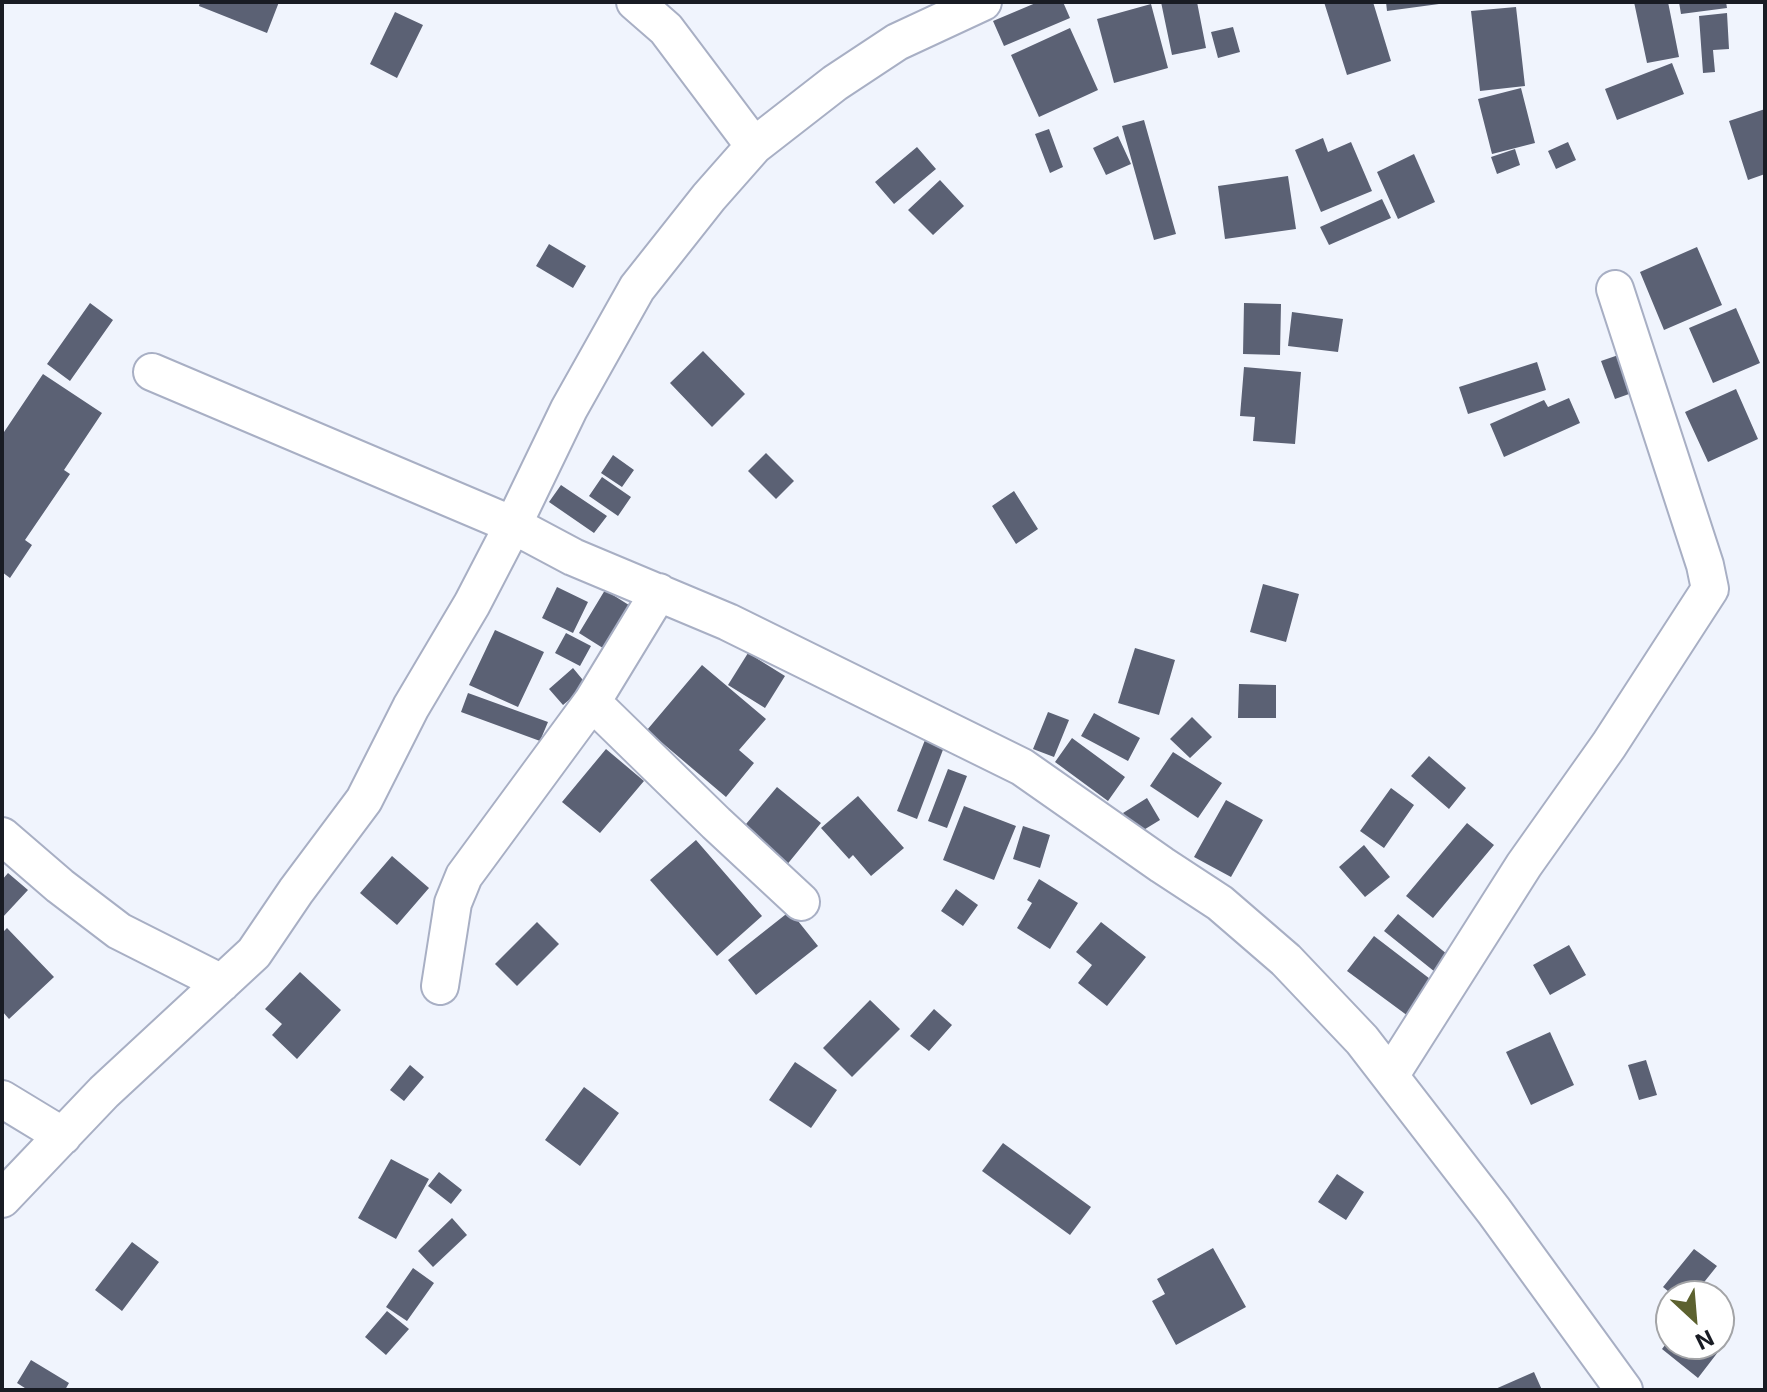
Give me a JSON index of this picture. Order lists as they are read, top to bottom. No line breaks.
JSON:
{"north":"bottom right"}
